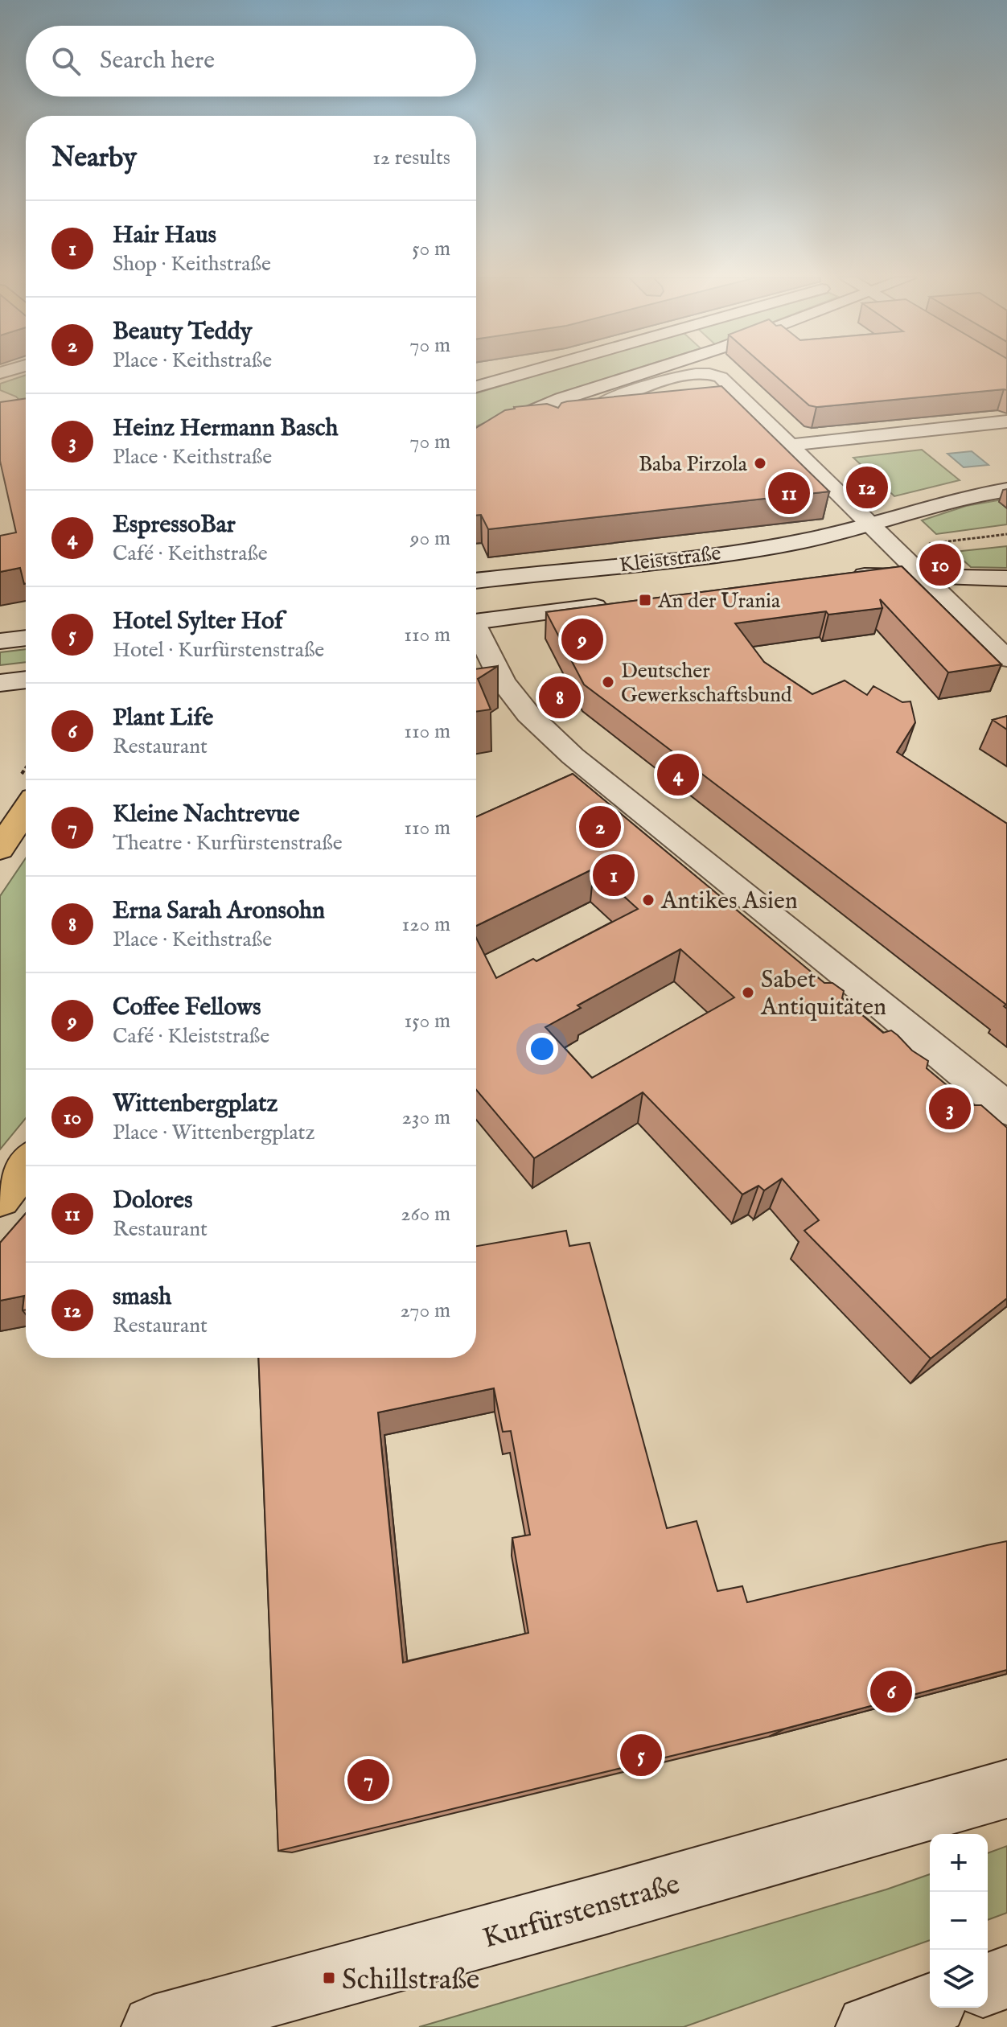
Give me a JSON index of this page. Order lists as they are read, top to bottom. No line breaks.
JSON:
{"streets":{"main road":["Kleiststraße","Kurfürstenstraße"]},"places":{"other":["Baba Pirzola","Deutscher Gewerkschaftsbund","Antikes Asien","Sabet Antiquitäten"],"transit":["An der Urania","Schillstraße"]},"page":{"search":"Search here","heading":["Nearby","12 results"],"list":[{"mark":"1","name":"Hair Haus","note":"Shop · Keithstraße","value":"50 m"},{"mark":"2","name":"Beauty Teddy","note":"Place · Keithstraße","value":"70 m"},{"mark":"3","name":"Heinz Hermann Basch","note":"Place · Keithstraße","value":"70 m"},{"mark":"4","name":"EspressoBar","note":"Café · Keithstraße","value":"90 m"},{"mark":"5","name":"Hotel Sylter Hof","note":"Hotel · Kurfürstenstraße","value":"110 m"},{"mark":"6","name":"Plant Life","note":"Restaurant","value":"110 m"},{"mark":"7","name":"Kleine Nachtrevue","note":"Theatre · Kurfürstenstraße","value":"110 m"},{"mark":"8","name":"Erna Sarah Aronsohn","note":"Place · Keithstraße","value":"120 m"},{"mark":"9","name":"Coffee Fellows","note":"Café · Kleiststraße","value":"150 m"},{"mark":"10","name":"Wittenbergplatz","note":"Place · Wittenbergplatz","value":"230 m"},{"mark":"11","name":"Dolores","note":"Restaurant","value":"260 m"},{"mark":"12","name":"smash","note":"Restaurant","value":"270 m"}],"pins":["12","11","10","9","8","4","2","1","3","6","5","7"],"map_buttons":["+","−"]}}
